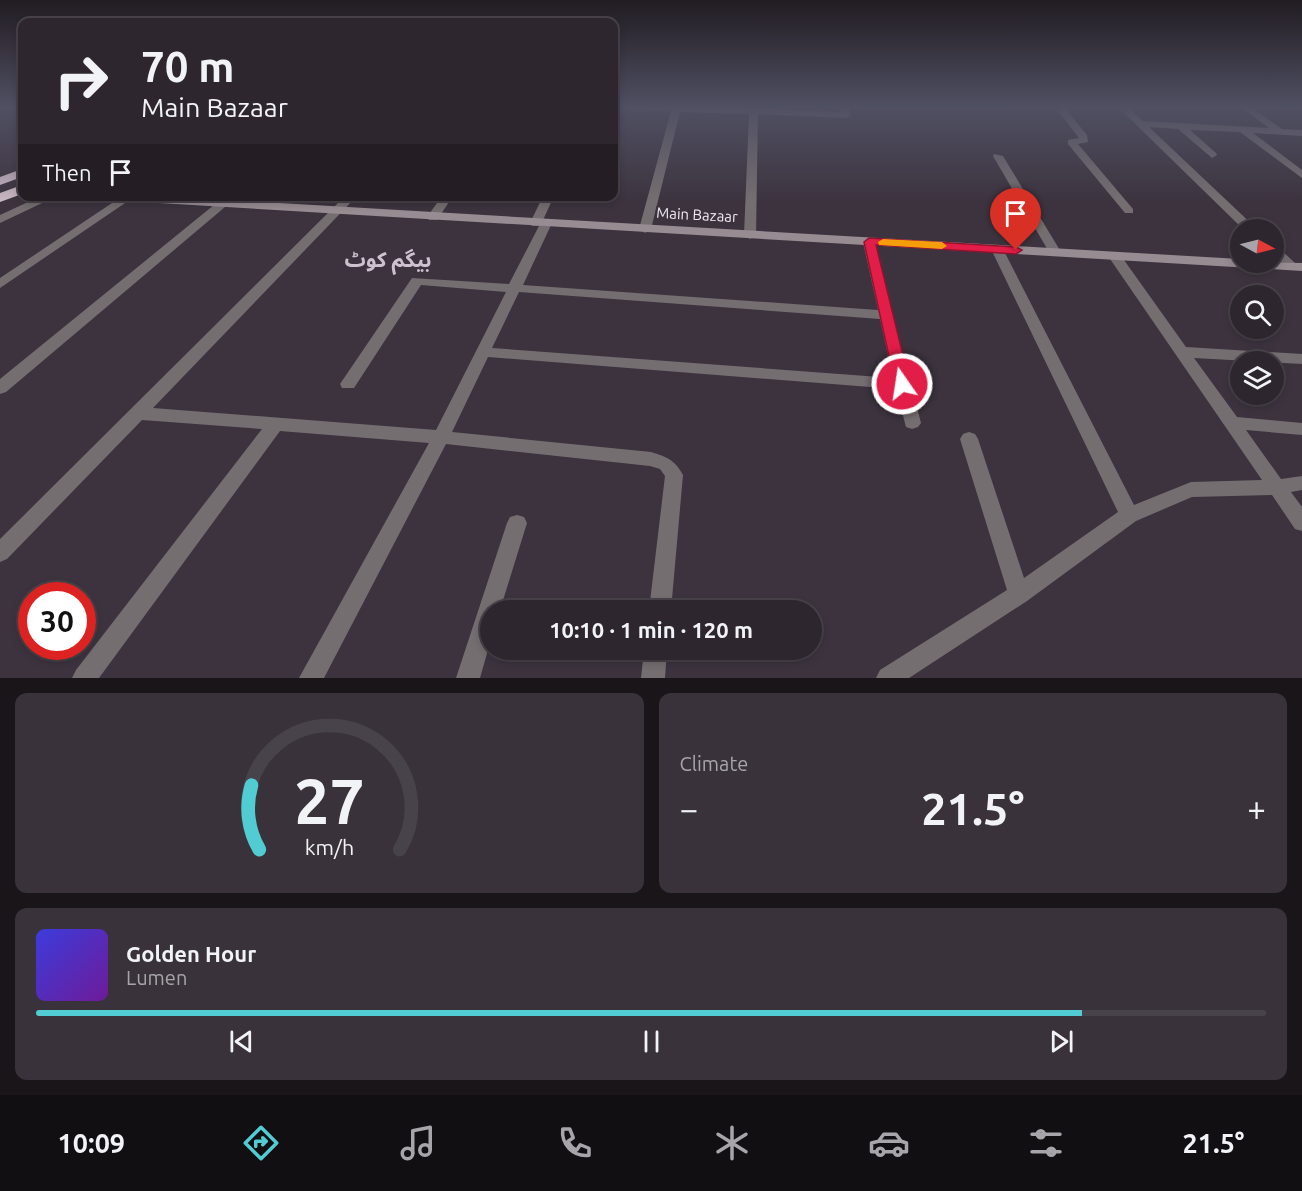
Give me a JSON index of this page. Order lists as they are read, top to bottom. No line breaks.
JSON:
{"streets":{"street":["Main Bazaar"]},"districts":["بیگم کوٹ"],"north":"right","page":{"turn":["70 m","Main Bazaar"],"then":"Then","limit":"30","trip":"10:10 · 1 min · 120 m","tile":"Climate","heat":["−","21.5°","+"],"song":["Golden Hour","Lumen"],"tabs":["10:09","21.5°"],"gauge":["27","km/h"]}}
